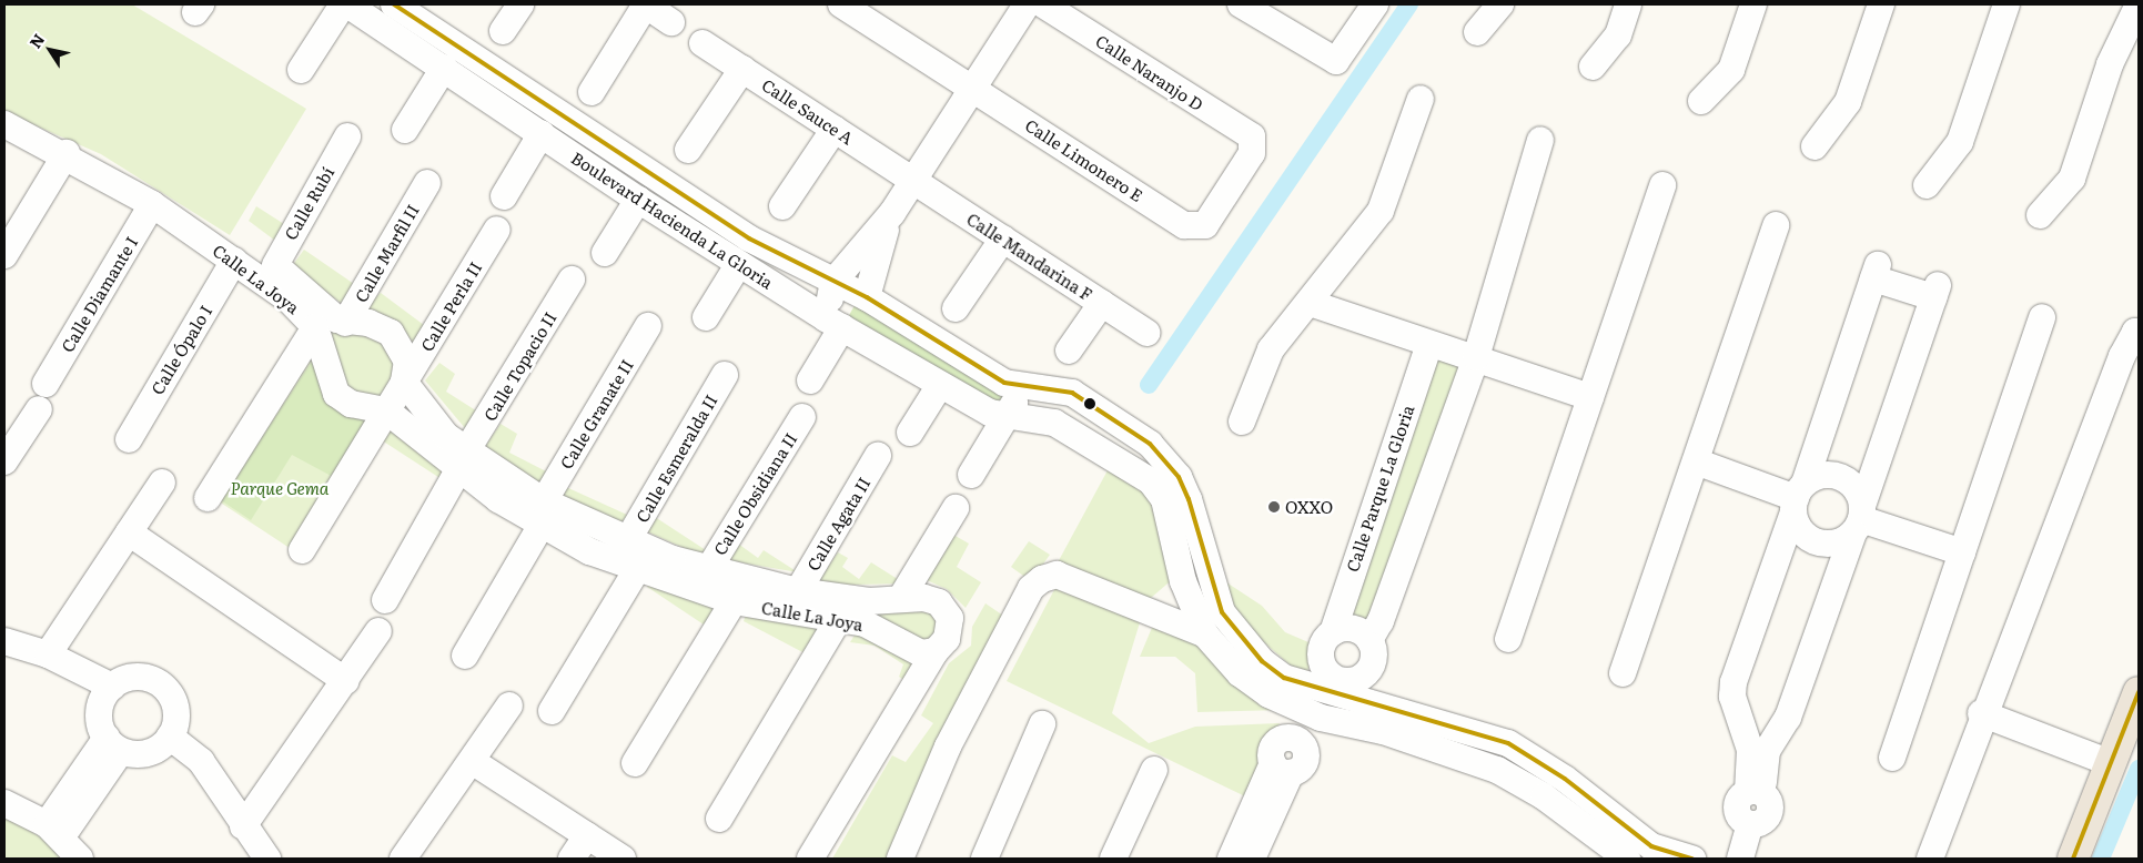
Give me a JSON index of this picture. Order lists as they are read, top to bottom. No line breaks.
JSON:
{"streets":{"street":["Calle Naranjo D","Calle Sauce A","Calle Limonero E","Calle Rubí","Boulevard Hacienda La Gloria","Calle Marfil II","Calle Mandarina F","Calle La Joya","Calle Diamante I","Calle Perla II","Calle Ópalo I","Calle Topacio II","Calle Granate II","Calle Esmeralda II","Calle Parque La Gloria","Calle Obsidiana II","Calle Agata II"]},"crossings":[["Calle Naranjo D","Calle Limonero E"],["Calle Sauce A","Calle Mandarina F"],["Calle Rubí","Calle La Joya"],["Boulevard Hacienda La Gloria","Calle Parque La Gloria"],["Calle Marfil II","Calle La Joya"],["Calle La Joya","Calle Diamante I"],["Calle La Joya","Calle Perla II"],["Calle La Joya","Calle Ópalo I"],["Calle La Joya","Calle Topacio II"],["Calle La Joya","Calle Granate II"],["Calle La Joya","Calle Esmeralda II"],["Calle La Joya","Calle Obsidiana II"],["Calle La Joya","Calle Agata II"]],"parks":["Parque Gema"],"places":["OXXO"],"north":"top left"}
